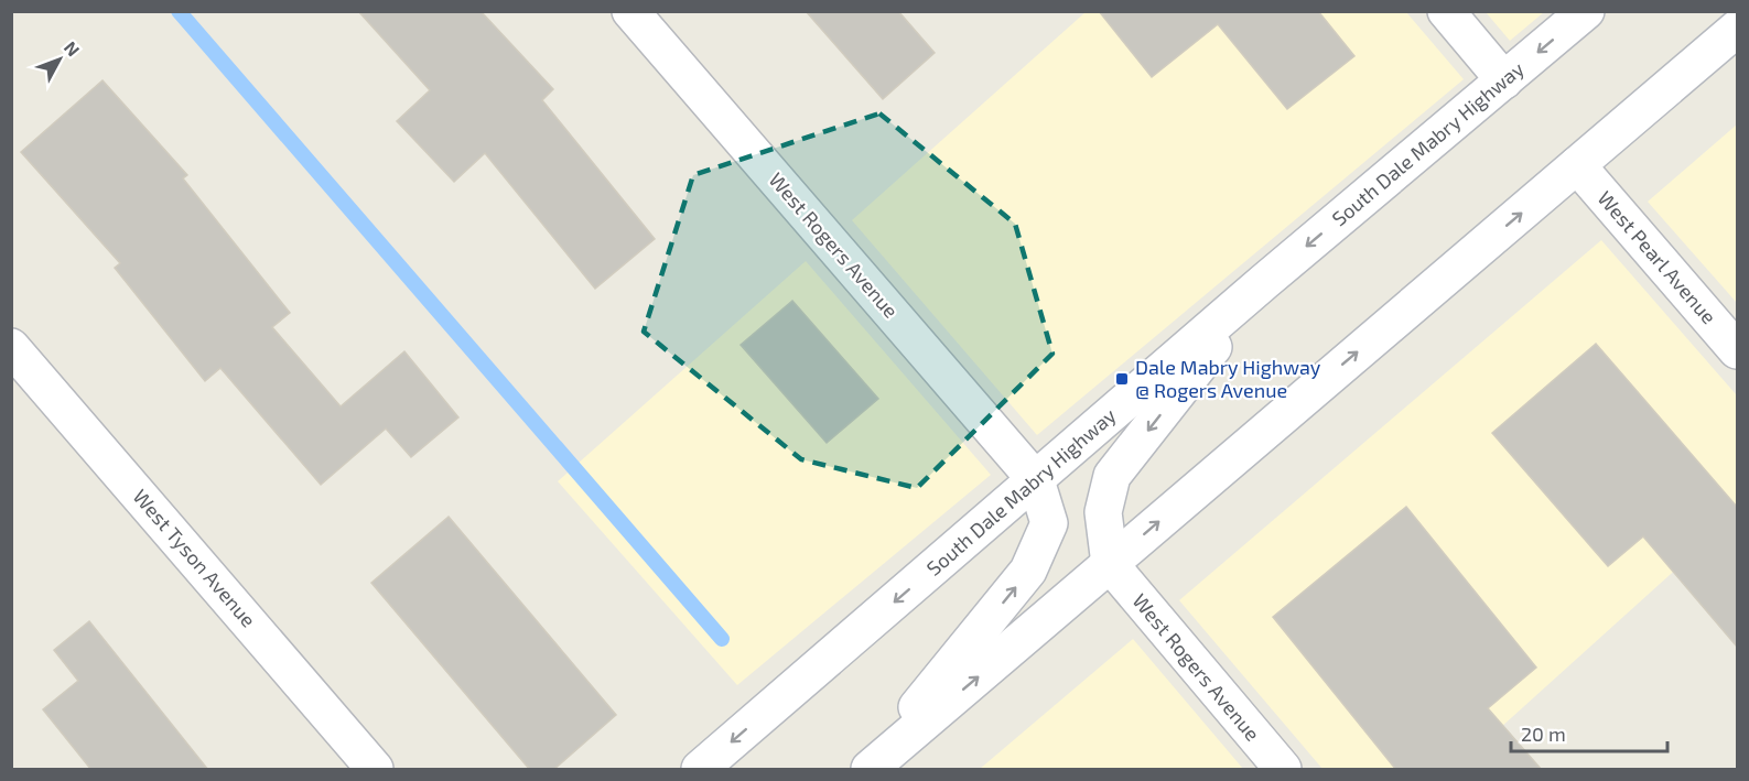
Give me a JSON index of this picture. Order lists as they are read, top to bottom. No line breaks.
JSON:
{"streets":{"main road":["South Dale Mabry Highway","West Rogers Avenue","West Pearl Avenue","West Tyson Avenue"]},"crossings":[["South Dale Mabry Highway","West Rogers Avenue"]],"places":{"transit":["Dale Mabry Highway @ Rogers Avenue"]},"scale_bar":"20 m","north":"top right"}
